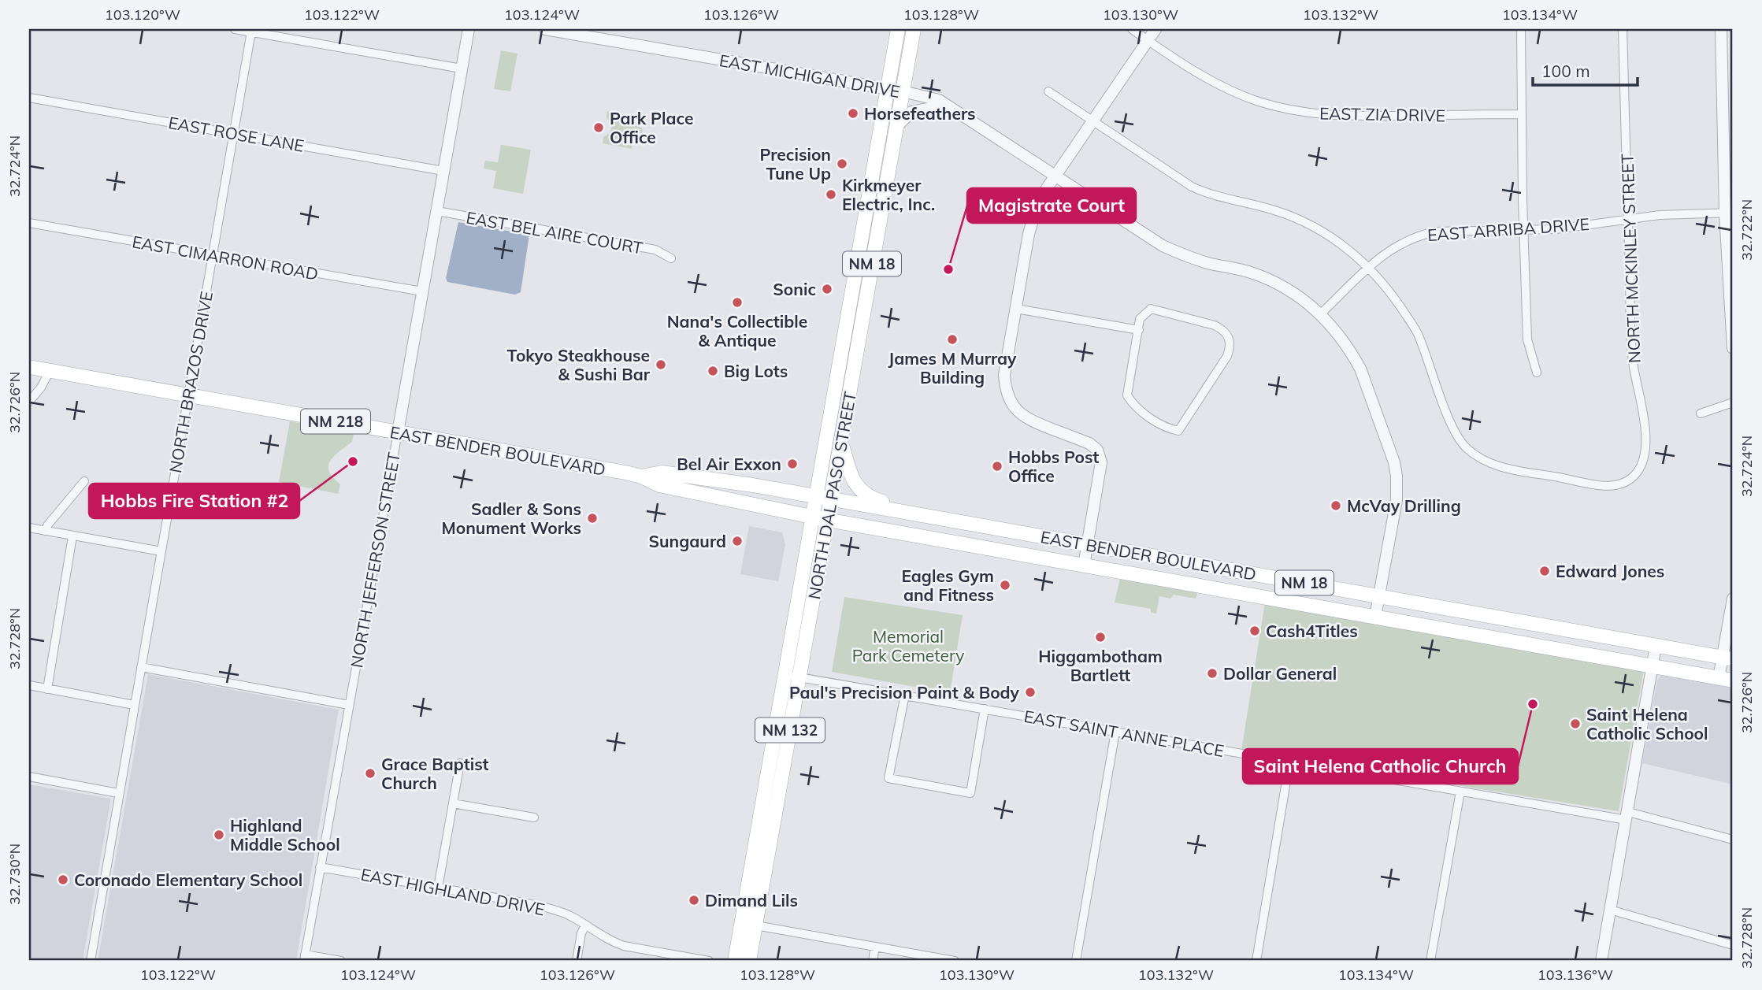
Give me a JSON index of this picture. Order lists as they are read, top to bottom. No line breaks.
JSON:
{"streets":{"main road":["NM 18","NM 218","EAST BENDER BOULEVARD","NORTH DAL PASO STREET","NM 132"],"street":["EAST MICHIGAN DRIVE","EAST ZIA DRIVE","EAST ROSE LANE","EAST ARRIBA DRIVE","EAST BEL AIRE COURT","EAST CIMARRON ROAD","NORTH MCKINLEY STREET","NORTH BRAZOS DRIVE","NORTH JEFFERSON STREET","EAST SAINT ANNE PLACE","EAST HIGHLAND DRIVE"]},"crossings":[["EAST MICHIGAN DRIVE","EAST ARRIBA DRIVE"],["EAST MICHIGAN DRIVE","EAST BENDER BOULEVARD"],["EAST MICHIGAN DRIVE","NORTH DAL PASO STREET"],["EAST ROSE LANE","NORTH BRAZOS DRIVE"],["EAST ROSE LANE","NORTH JEFFERSON STREET"],["EAST ARRIBA DRIVE","NORTH MCKINLEY STREET"],["EAST BEL AIRE COURT","NORTH JEFFERSON STREET"],["EAST CIMARRON ROAD","NORTH BRAZOS DRIVE"],["EAST CIMARRON ROAD","NORTH JEFFERSON STREET"],["NM 18","EAST BENDER BOULEVARD"],["NORTH BRAZOS DRIVE","EAST BENDER BOULEVARD"],["EAST BENDER BOULEVARD","NORTH DAL PASO STREET"],["EAST BENDER BOULEVARD","NORTH JEFFERSON STREET"],["NORTH DAL PASO STREET","EAST SAINT ANNE PLACE"],["NORTH JEFFERSON STREET","EAST HIGHLAND DRIVE"]],"parks":["Memorial Park Cemetery"],"places":["Horsefeathers","Park Place Office","Precision Tune Up","Kirkmeyer Electric, Inc.","Magistrate Court","Sonic","Nana's Collectible & Antique","James M Murray Building","Tokyo Steakhouse & Sushi Bar","Big Lots","Hobbs Fire Station #2","Bel Air Exxon","Hobbs Post Office","McVay Drilling","Sadler & Sons Monument Works","Sungaurd","Edward Jones","Eagles Gym and Fitness","Cash4Titles","Higgambotham Bartlett","Dollar General","Paul's Precision Paint & Body","Saint Helena Catholic Church","Saint Helena Catholic School","Grace Baptist Church","Highland Middle School","Coronado Elementary School","Dimand Lils"],"scale_bar":"100 m","coordinates":["103.120°W","103.122°W","103.124°W","103.126°W","103.128°W","103.130°W","103.132°W","103.134°W","32.724°N","32.722°N","32.726°N","32.728°N","32.730°N","103.136°W"]}
